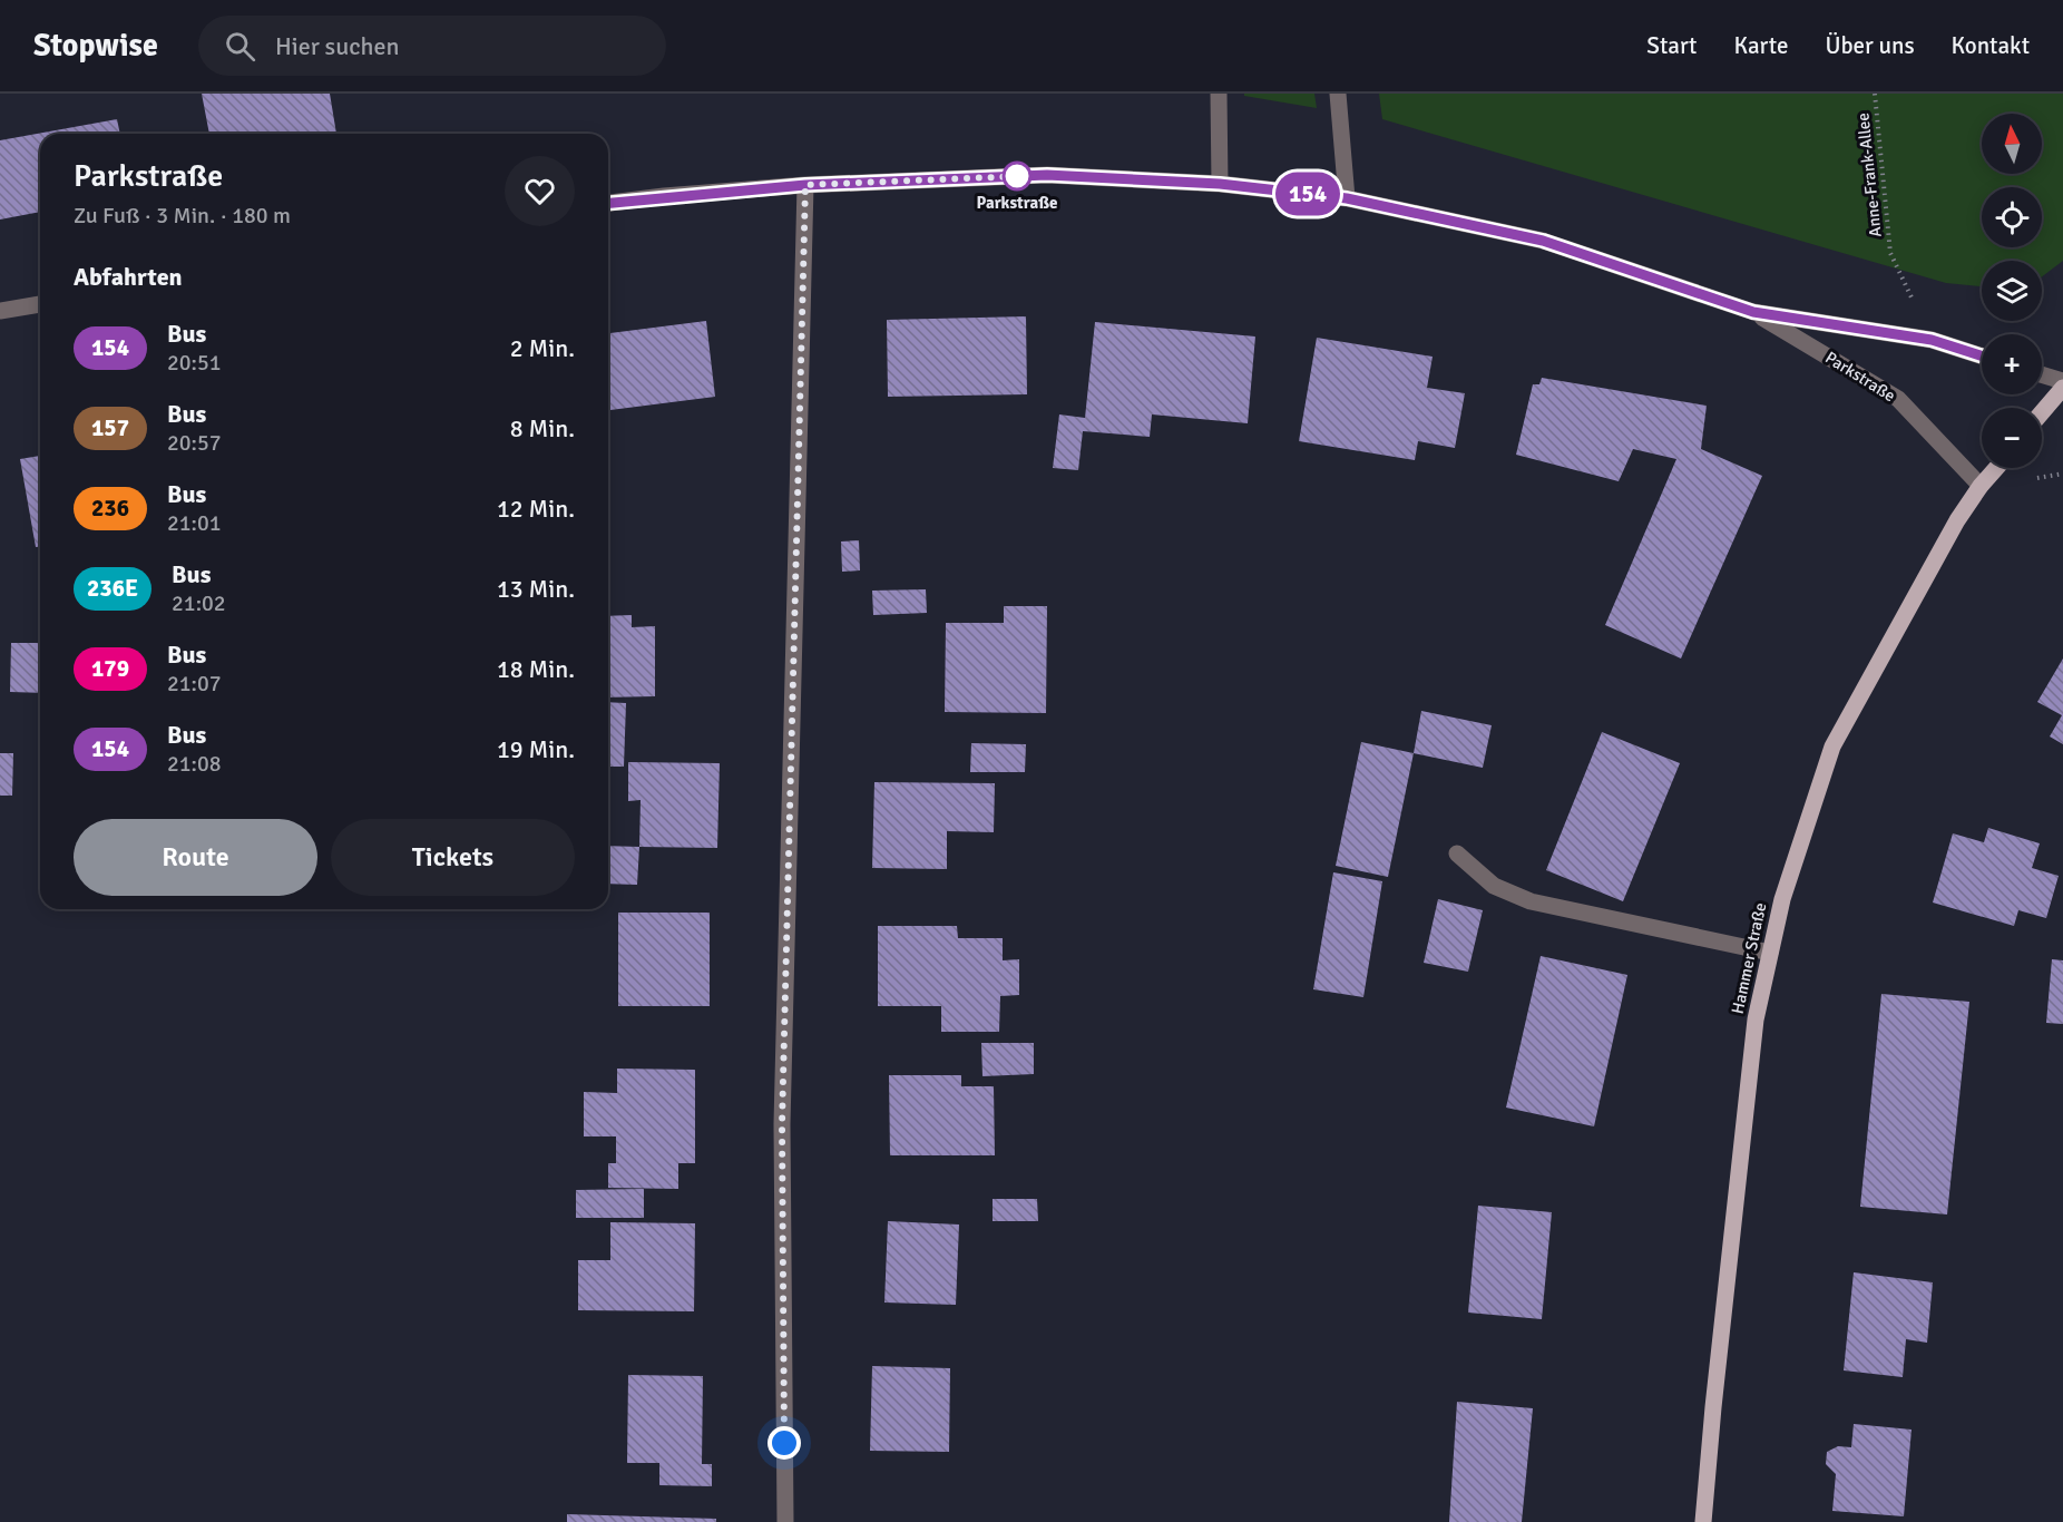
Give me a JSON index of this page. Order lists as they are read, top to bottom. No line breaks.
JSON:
{"streets":{"main road":["Hammer Straße"],"street":["Parkstraße"],"path":["Anne-Frank-Allee"]},"crossings":[["Parkstraße","Hammer Straße"]],"places":["Parkstraße"],"lines":["bus line 154"],"north":"top","page":{"header":"Stopwise","search":"Hier suchen","nav":["Start","Karte","Über uns","Kontakt"],"on_map":"154","map_buttons":["+","−"],"heading":[["Parkstraße","Zu Fuß · 3 Min. · 180 m"],"Abfahrten"],"list":[{"mark":"154","name":"Bus","note":"20:51","value":"2 Min."},{"mark":"157","name":"Bus","note":"20:57","value":"8 Min."},{"mark":"236","name":"Bus","note":"21:01","value":"12 Min."},{"mark":"236E","name":"Bus","note":"21:02","value":"13 Min."},{"mark":"179","name":"Bus","note":"21:07","value":"18 Min."},{"mark":"154","name":"Bus","note":"21:08","value":"19 Min."}],"buttons":["Route","Tickets"]}}
